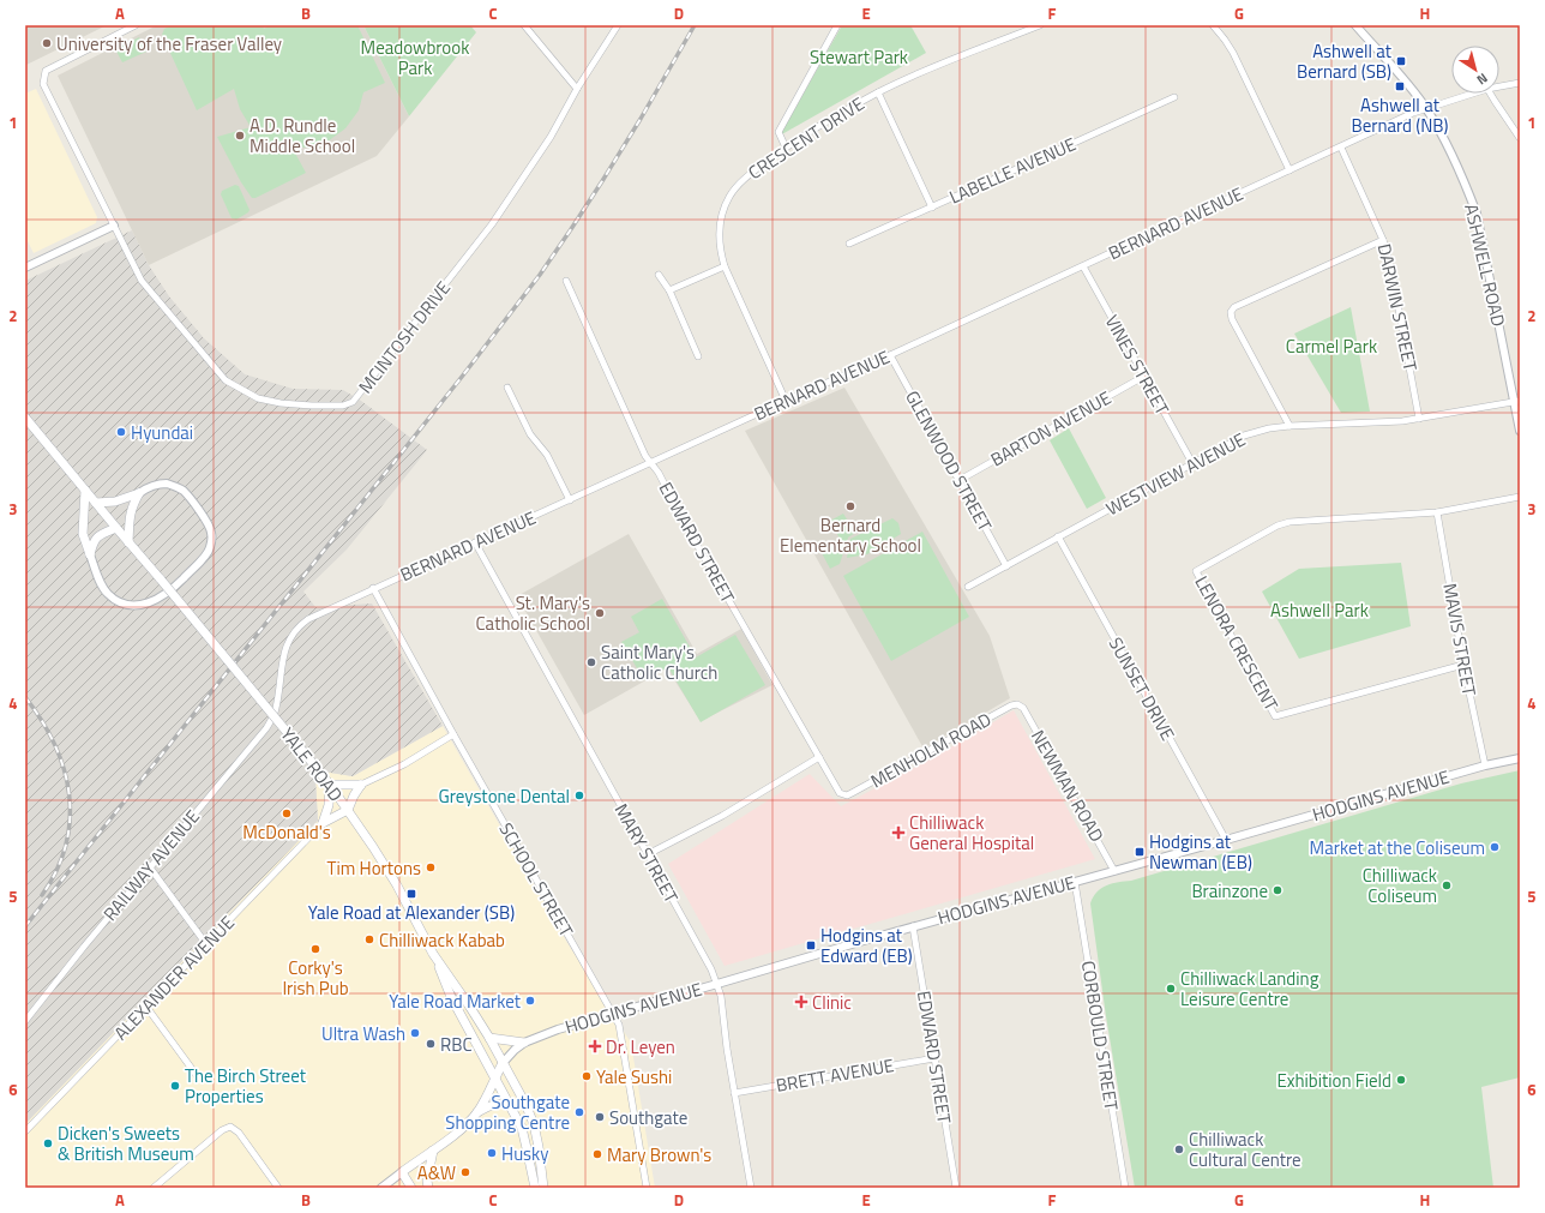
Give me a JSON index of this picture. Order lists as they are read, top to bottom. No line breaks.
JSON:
{"streets":{"main road":["YALE ROAD"],"street":["CRESCENT DRIVE","LABELLE AVENUE","BERNARD AVENUE","ASHWELL ROAD","DARWIN STREET","MCINTOSH DRIVE","VINES STREET","BARTON AVENUE","GLENWOOD STREET","WESTVIEW AVENUE","EDWARD STREET","MAVIS STREET","LENORA CRESCENT","SUNSET DRIVE","MENHOLM ROAD","NEWMAN ROAD","HODGINS AVENUE","MARY STREET","RAILWAY AVENUE","SCHOOL STREET","ALEXANDER AVENUE","CORBOULD STREET","BRETT AVENUE"]},"crossings":[["CRESCENT DRIVE","BERNARD AVENUE"],["BERNARD AVENUE","ASHWELL ROAD"],["BERNARD AVENUE","DARWIN STREET"],["BERNARD AVENUE","VINES STREET"],["BERNARD AVENUE","GLENWOOD STREET"],["BERNARD AVENUE","EDWARD STREET"],["BERNARD AVENUE","MARY STREET"],["BERNARD AVENUE","RAILWAY AVENUE"],["BERNARD AVENUE","SCHOOL STREET"],["ASHWELL ROAD","WESTVIEW AVENUE"],["DARWIN STREET","WESTVIEW AVENUE"],["VINES STREET","BARTON AVENUE"],["VINES STREET","WESTVIEW AVENUE"],["BARTON AVENUE","GLENWOOD STREET"],["GLENWOOD STREET","WESTVIEW AVENUE"],["WESTVIEW AVENUE","SUNSET DRIVE"],["EDWARD STREET","MENHOLM ROAD"],["EDWARD STREET","HODGINS AVENUE"],["EDWARD STREET","BRETT AVENUE"],["MAVIS STREET","LENORA CRESCENT"],["MAVIS STREET","HODGINS AVENUE"],["SUNSET DRIVE","HODGINS AVENUE"],["MENHOLM ROAD","NEWMAN ROAD"],["YALE ROAD","HODGINS AVENUE"],["NEWMAN ROAD","HODGINS AVENUE"],["HODGINS AVENUE","MARY STREET"],["HODGINS AVENUE","SCHOOL STREET"],["HODGINS AVENUE","CORBOULD STREET"],["MARY STREET","BRETT AVENUE"]],"parks":["Meadowbrook Park","Stewart Park","Carmel Park","Ashwell Park"],"places":{"other":["University of the Fraser Valley","A.D. Rundle Middle School","Hyundai","Bernard Elementary School","St. Mary's Catholic School","Saint Mary's Catholic Church","Greystone Dental","McDonald's","Market at the Coliseum","Tim Hortons","Chilliwack Coliseum","Brainzone","Chilliwack Kabab","Corky's Irish Pub","Chilliwack Landing Leisure Centre","Yale Road Market","Ultra Wash","RBC","Yale Sushi","Exhibition Field","The Birch Street Properties","Southgate Shopping Centre","Southgate","Dicken's Sweets & British Museum","Chilliwack Cultural Centre","Husky","Mary Brown's","A&W"],"transit":["Ashwell at Bernard (SB)","Ashwell at Bernard (NB)","Hodgins at Newman (EB)","Yale Road at Alexander (SB)","Hodgins at Edward (EB)"],"health":["Chilliwack General Hospital","Clinic","Dr. Leyen"]},"north":"bottom right","grid":{"columns":["A","B","C","D","E","F","G","H"],"rows":["1","2","3","4","5","6"]}}
